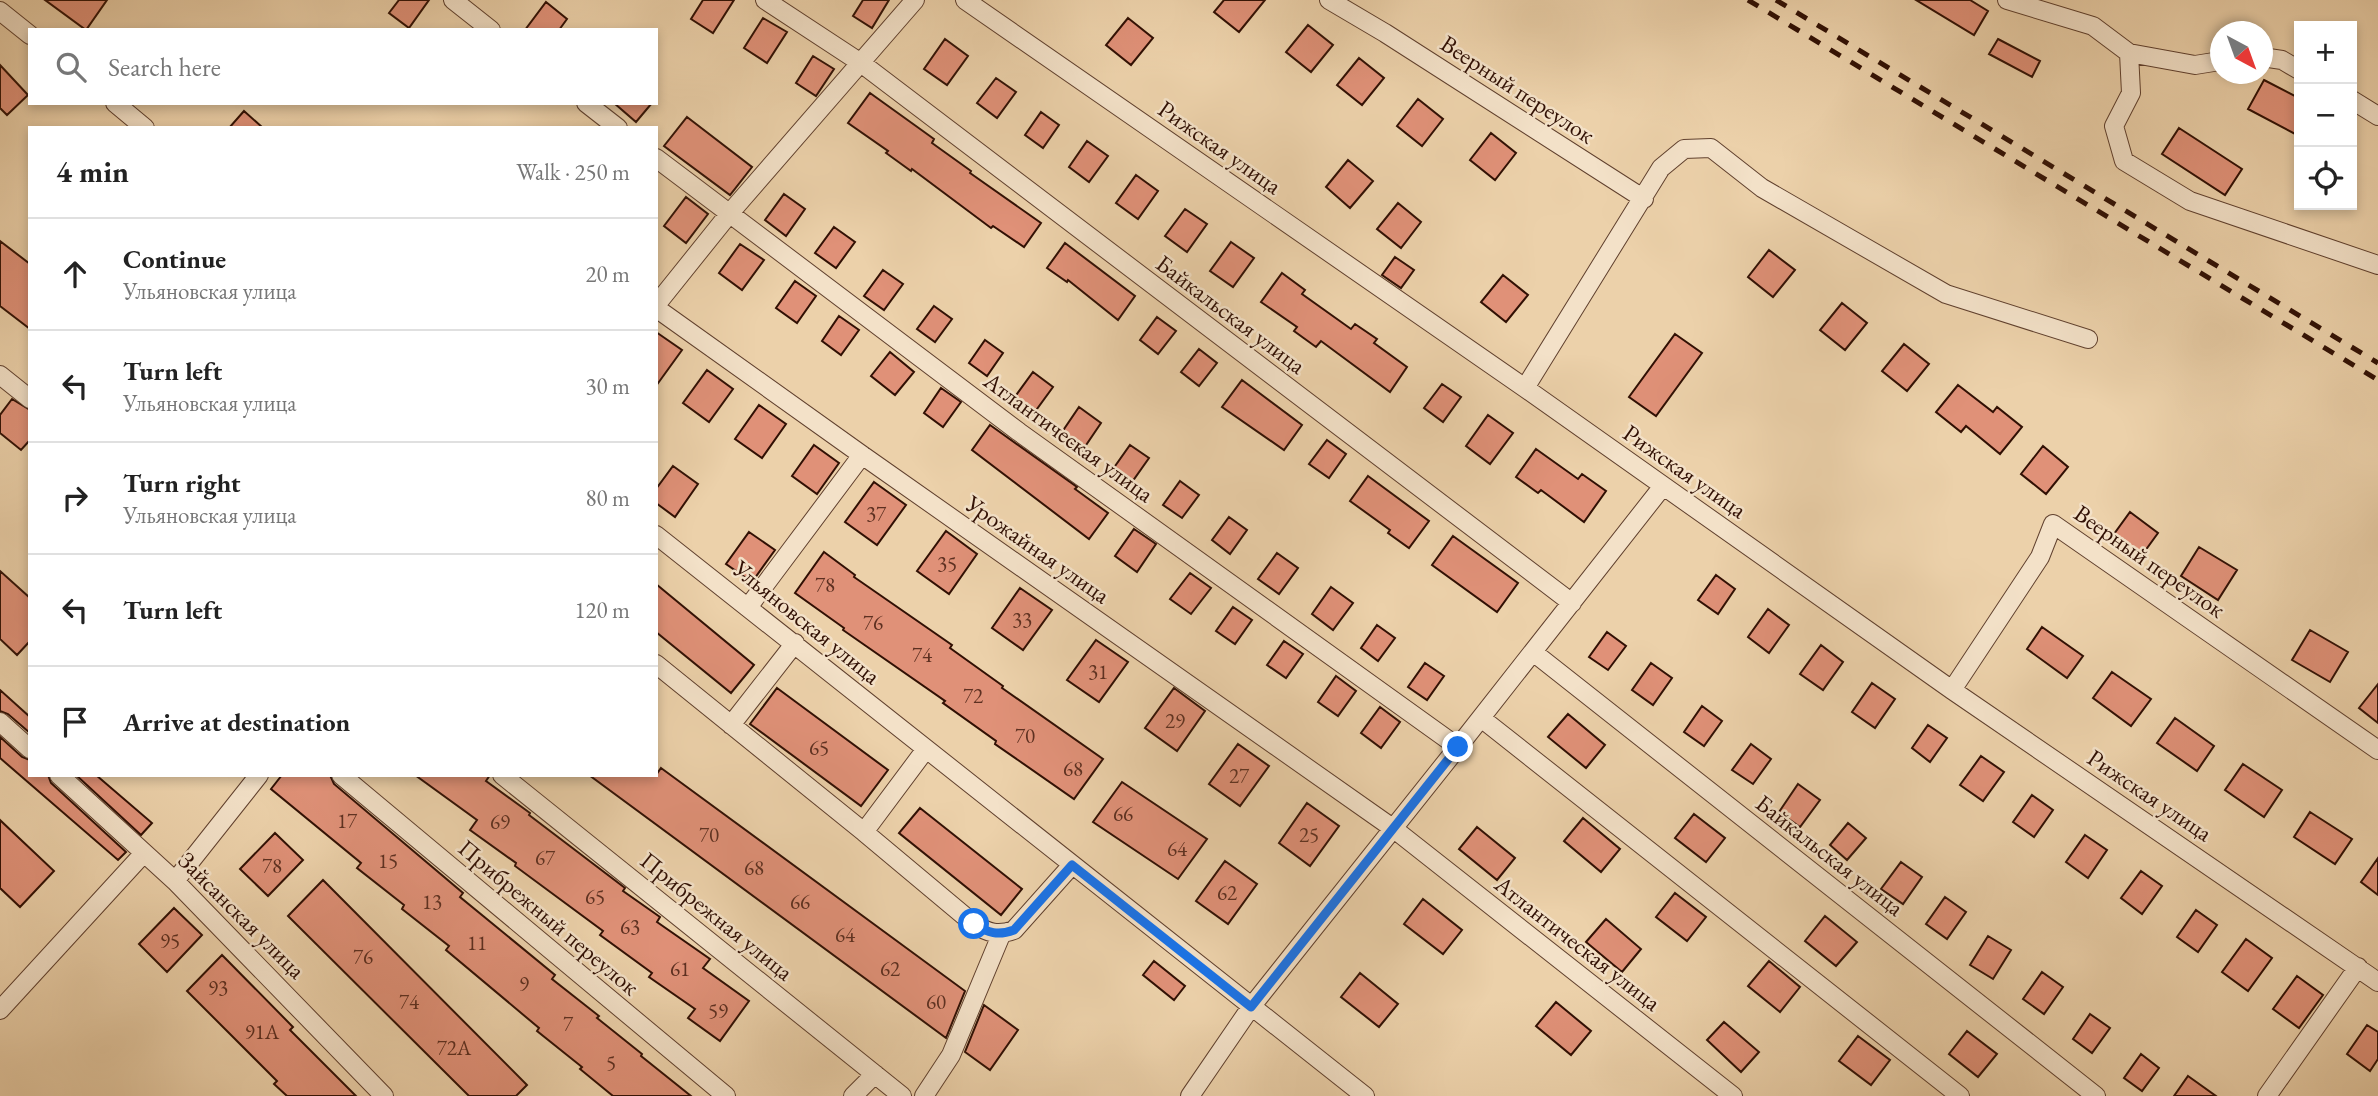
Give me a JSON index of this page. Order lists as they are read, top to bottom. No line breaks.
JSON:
{"streets":{"street":["Веерный переулок","Рижская улица","Байкальская улица","Атлантическая улица","Урожайная улица","Ульяновская улица","Зайсанская улица","Прибрежная улица","Прибрежный переулок"]},"crossings":[["Веерный переулок","Рижская улица"],["Атлантическая улица","Урожайная улица"]],"house_numbers":["37","35","78","33","76","74","31","72","29","70","65","68","27","66","17","69","70","25","64","67","15","78","68","62","65","13","66","63","64","95","11","76","61","62","9","93","74","60","59","7","91А","72А","5"],"north":"bottom right","page":{"map_buttons":["+","−"],"search":"Search here","heading":["4 min","Walk · 250 m"],"list":[["Continue","Ульяновская улица","20 m"],["Turn left","Ульяновская улица","30 m"],["Turn right","Ульяновская улица","80 m"],["Turn left","120 m"],"Arrive at destination"]}}
